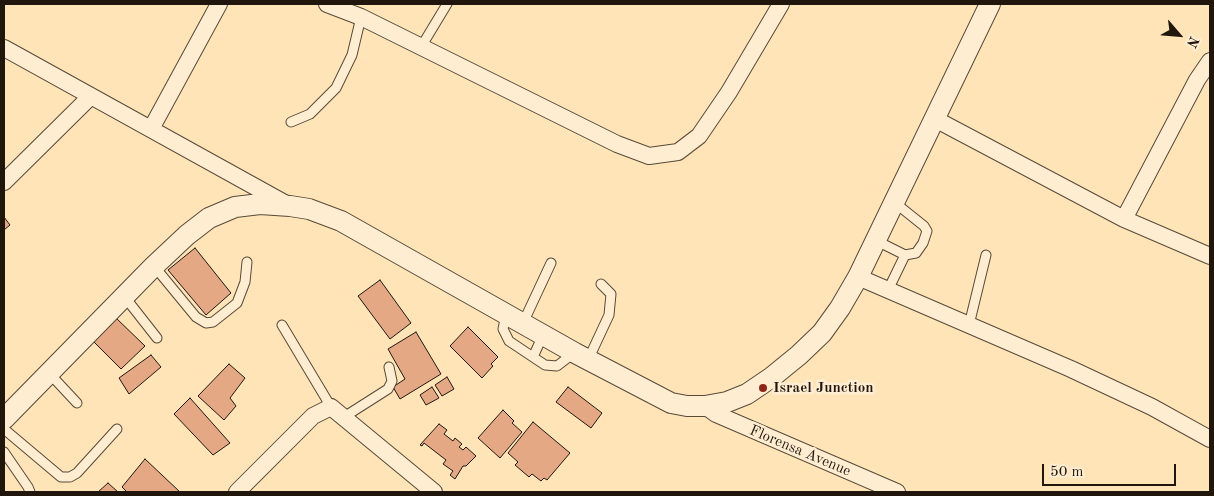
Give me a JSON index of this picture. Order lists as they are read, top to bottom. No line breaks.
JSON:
{"streets":{"street":["Florensa Avenue"]},"places":["Israel Junction"],"scale_bar":"50 m","north":"bottom right"}
